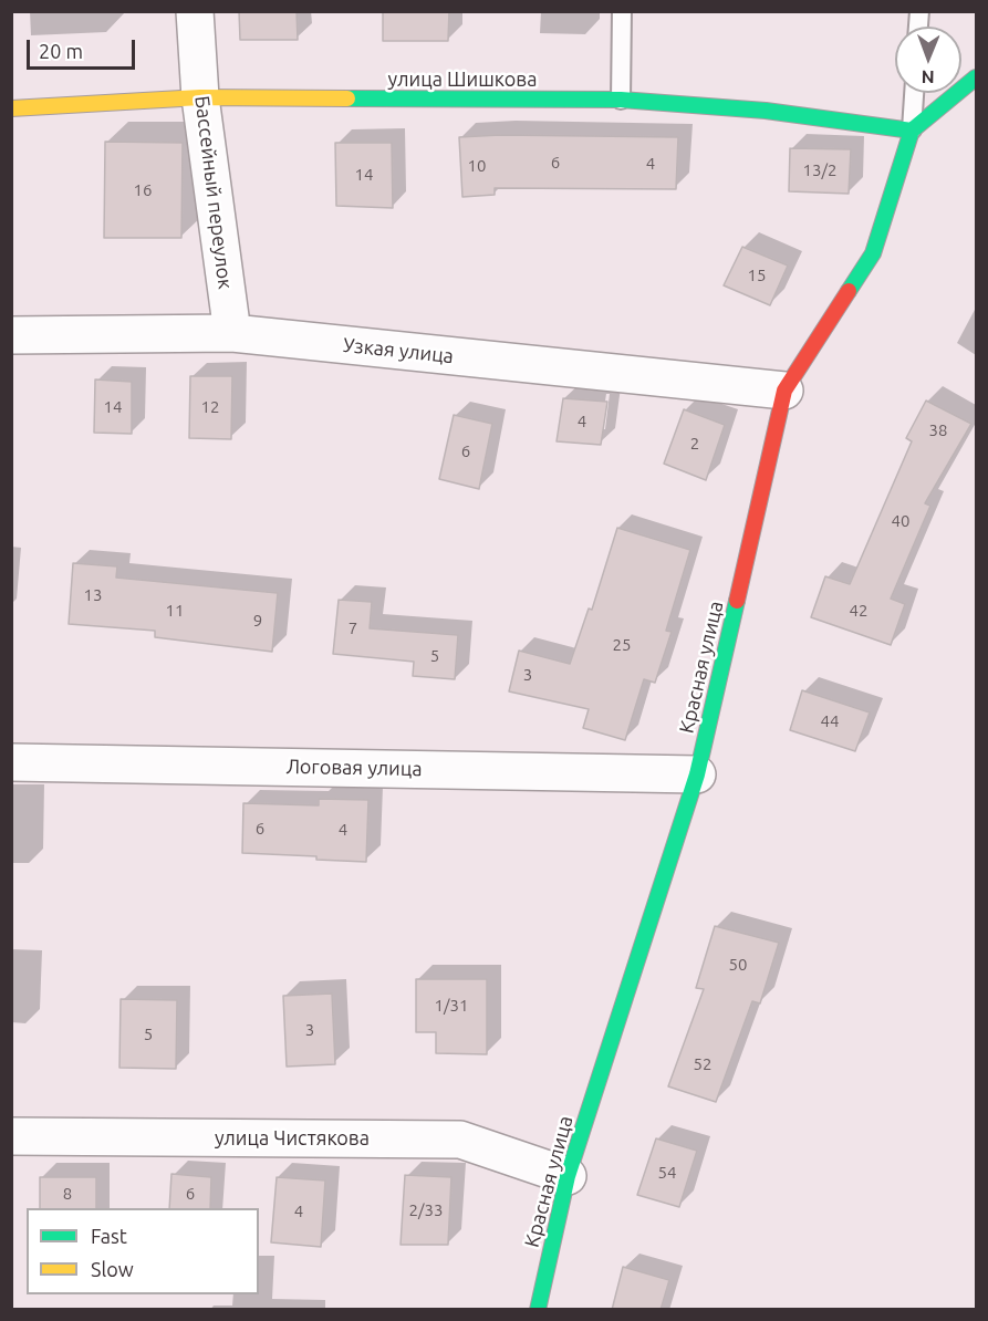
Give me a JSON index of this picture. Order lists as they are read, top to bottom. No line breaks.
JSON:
{"streets":{"street":["улица Шишкова","Бассейный переулок","Узкая улица","Красная улица","Логовая улица","улица Чистякова"]},"crossings":[["улица Шишкова","Бассейный переулок"],["улица Шишкова","Красная улица"],["Бассейный переулок","Узкая улица"],["Узкая улица","Красная улица"],["Красная улица","Логовая улица"],["Красная улица","улица Чистякова"]],"house_numbers":["6","4","10","13/2","14","16","15","14","12","4","38","2","6","40","13","11","42","9","7","25","5","3","44","6","4","50","1/31","3","5","52","54","8","6","2/33","4"],"legend":["Fast","Slow"],"scale_bar":"20 m","north":"bottom"}
